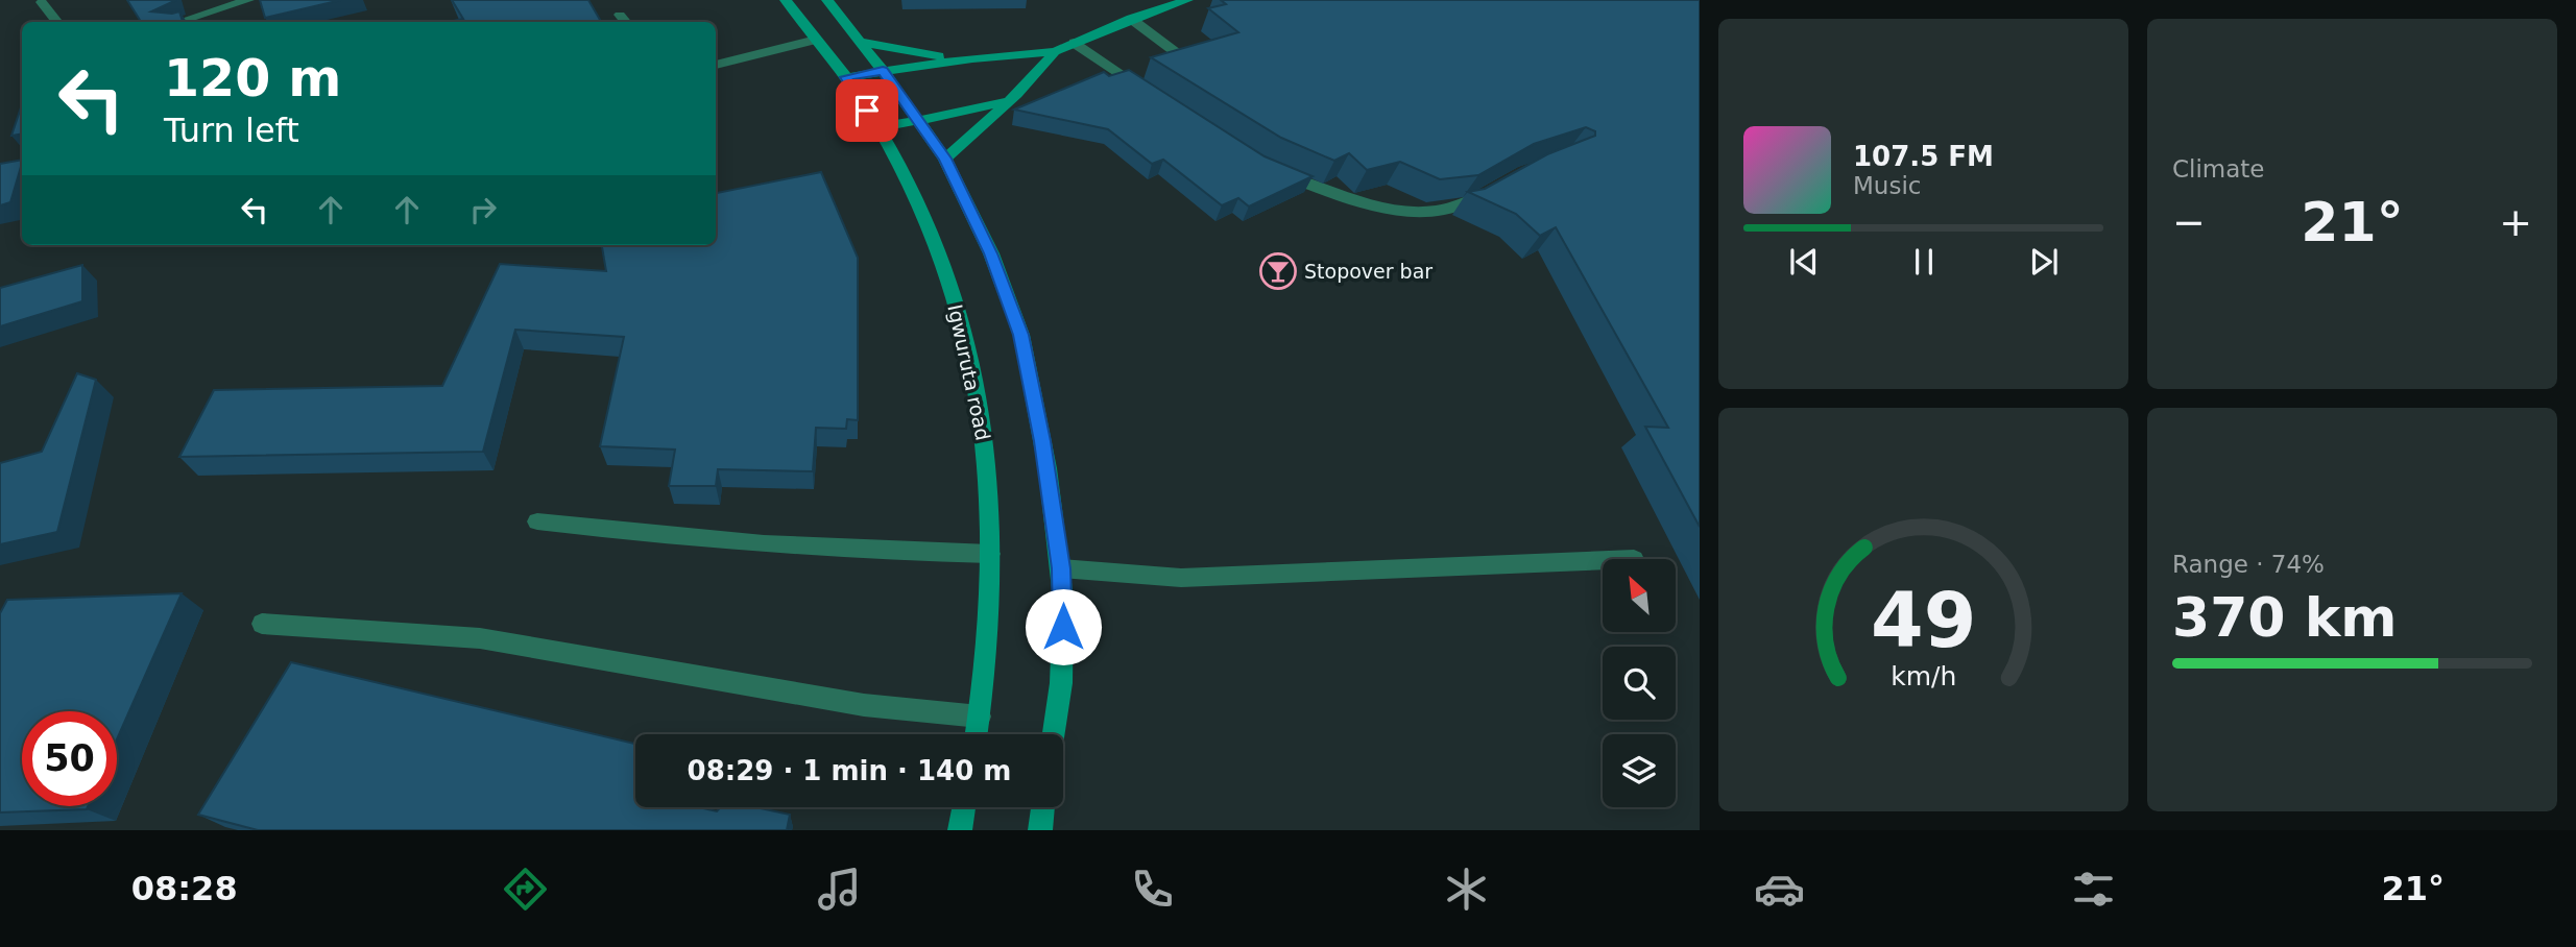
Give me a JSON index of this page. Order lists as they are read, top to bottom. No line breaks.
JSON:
{"streets":{"main road":["Igwuruta road"]},"places":{"bar":["Stopover bar"]},"north":"top left","page":{"tile":["Climate",["Range · 74%","370 km"]],"turn":["120 m","Turn left"],"song":["107.5 FM","Music"],"heat":["−","21°","+"],"limit":"50","trip":"08:29 · 1 min · 140 m","tabs":["08:28","21°"],"gauge":["49","km/h"]}}
